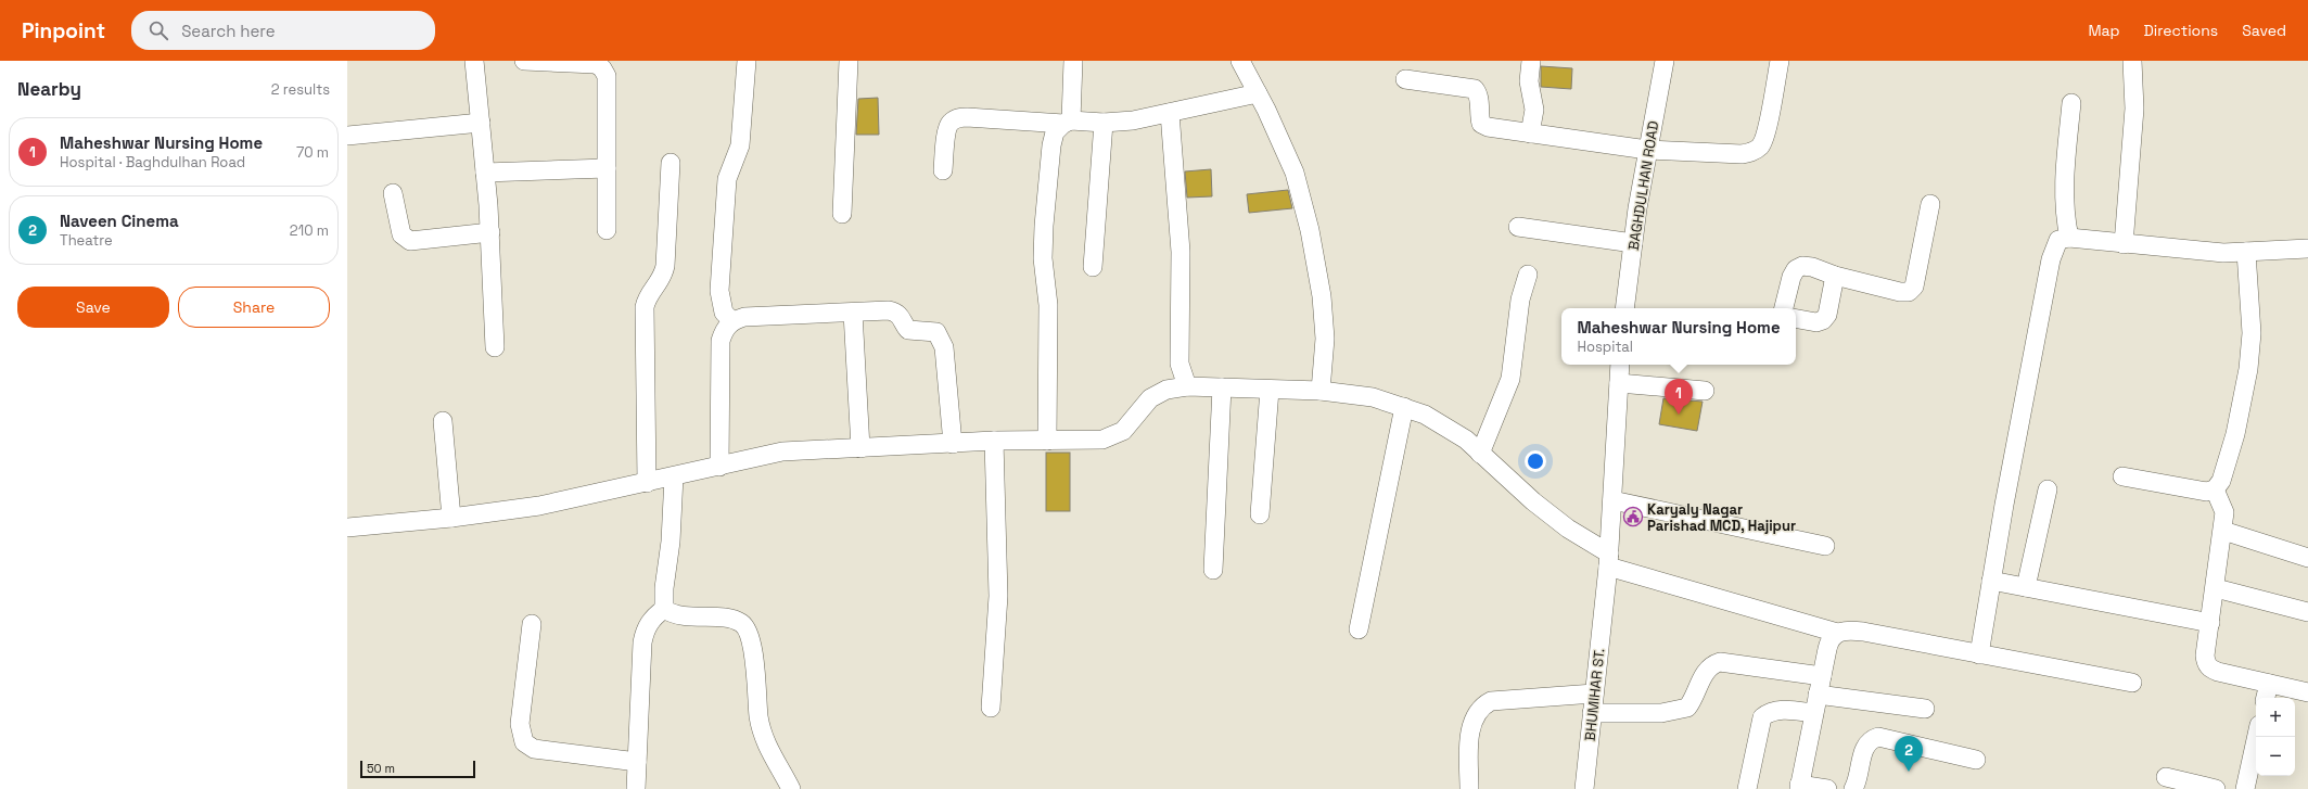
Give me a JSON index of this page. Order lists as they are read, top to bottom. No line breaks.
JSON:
{"streets":{"street":["BAGHDULHAN ROAD","BHUMIHAR ST."]},"places":{"public building":["Karyaly Nagar Parishad MCD, Hajipur"]},"scale_bar":"50 m","page":{"header":"Pinpoint","search":"Search here","nav":["Map","Directions","Saved"],"heading":["Nearby","2 results"],"list":[{"mark":"1","name":"Maheshwar Nursing Home","note":"Hospital · Baghdulhan Road","value":"70 m"},{"mark":"2","name":"Naveen Cinema","note":"Theatre","value":"210 m"}],"buttons":["Save","Share"],"popup":["Maheshwar Nursing Home","Hospital"],"pins":["1","2"],"map_buttons":["+","−"],"scale":"50 m"}}
